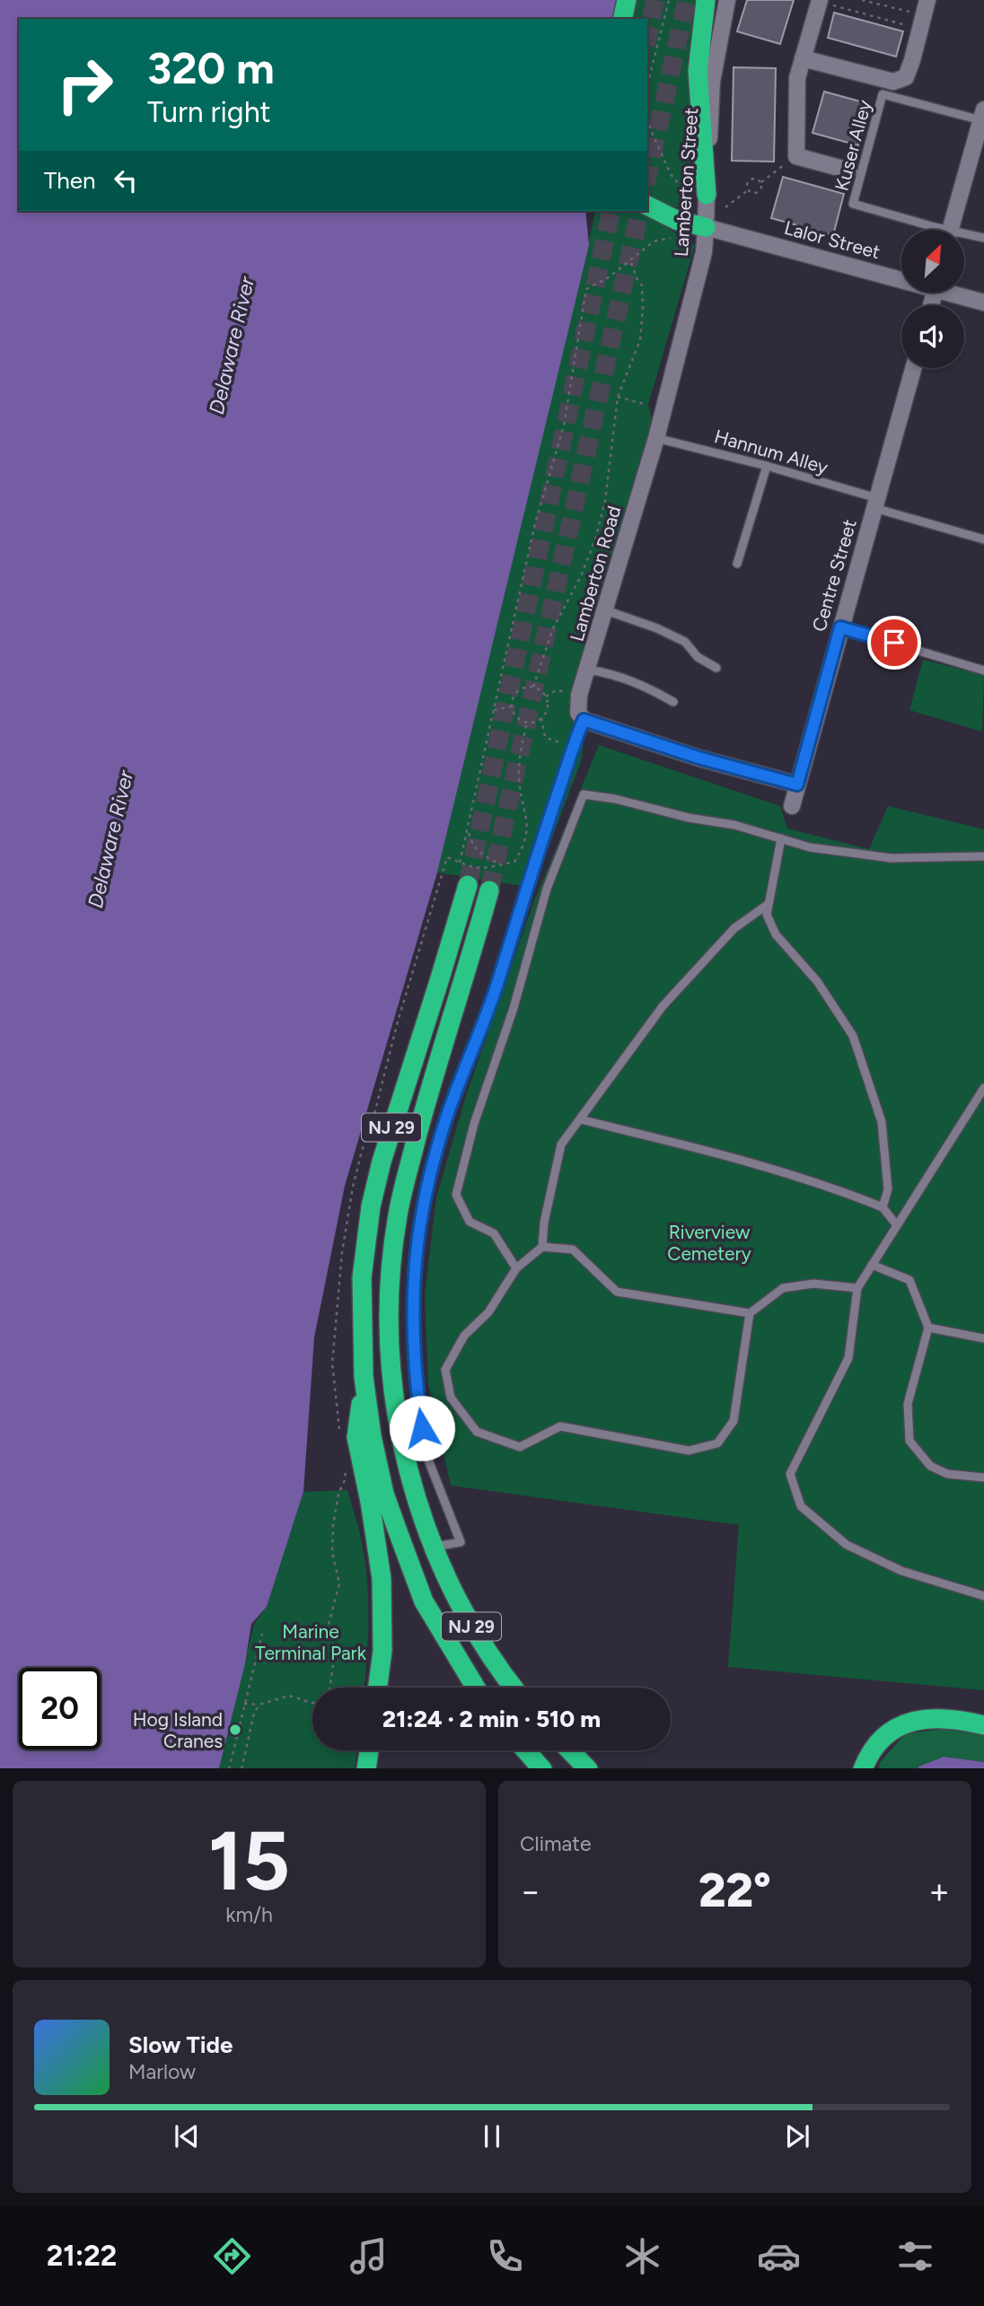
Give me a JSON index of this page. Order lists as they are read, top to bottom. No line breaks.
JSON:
{"streets":{"highway":["NJ 29"],"street":["Lamberton Street","Lalor Street","Lamberton Road","Centre Street"],"lane":["Kuser Alley","Hannum Alley"]},"crossings":[["Lamberton Street","Lalor Street"],["Lamberton Street","Hannum Alley"],["Lamberton Street","Lamberton Road"],["Hannum Alley","Lamberton Road"],["Hannum Alley","Centre Street"]],"water":["Delaware River"],"parks":["Riverview Cemetery","Marine Terminal Park"],"places":["Hog Island Cranes"],"north":"top right","page":{"turn":["320 m","Turn right"],"then":"Then","limit":"20","trip":"21:24 · 2 min · 510 m","tile":[["15","km/h"],"Climate"],"heat":["−","22°","+"],"song":["Slow Tide","Marlow"],"tabs":"21:22"}}
